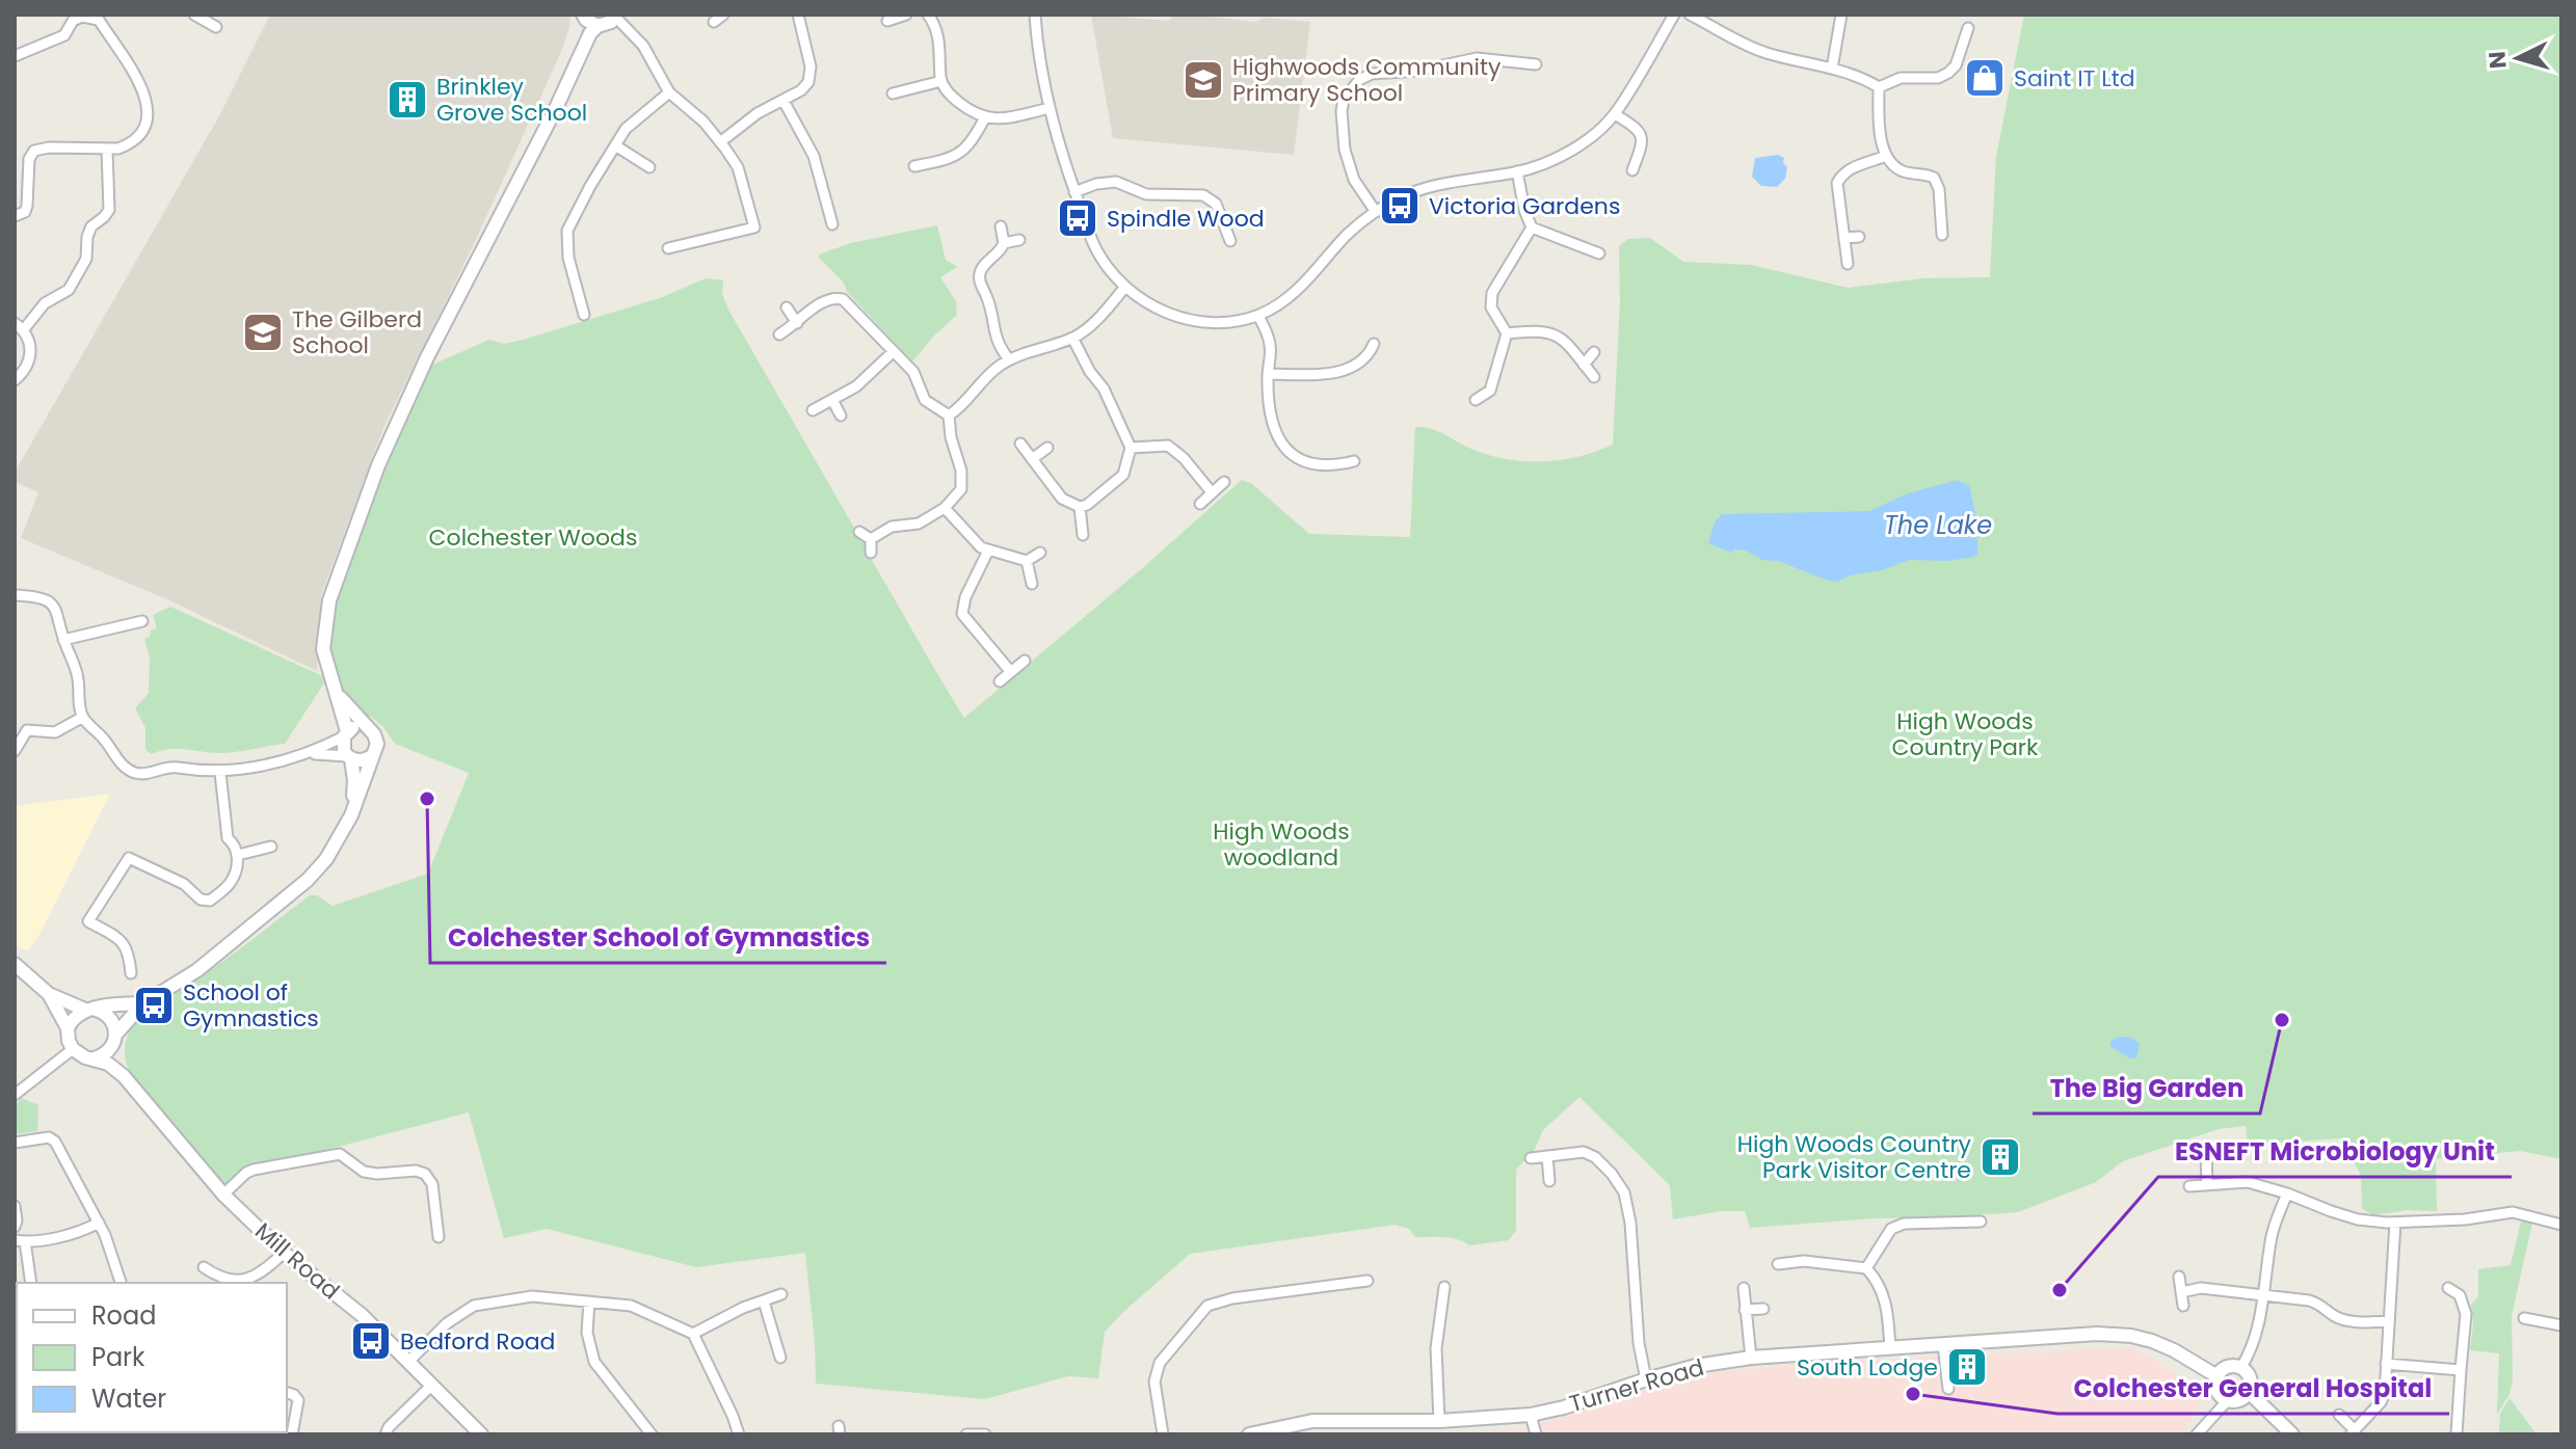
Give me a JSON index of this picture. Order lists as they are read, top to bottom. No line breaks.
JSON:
{"streets":{"street":["Mill Road","Turner Road"]},"water":["The Lake"],"parks":["Colchester Woods","High Woods Country Park","High Woods woodland"],"places":{"shop":["Saint IT Ltd"],"school or university":["Highwoods Community Primary School","The Gilberd School"],"building":["Brinkley Grove School","High Woods Country Park Visitor Centre","South Lodge"],"bus stop":["Victoria Gardens","Spindle Wood","School of Gymnastics","Bedford Road"],"other":["Colchester School of Gymnastics","The Big Garden","ESNEFT Microbiology Unit","Colchester General Hospital"]},"legend":["Road","Park","Water"],"north":"left"}
